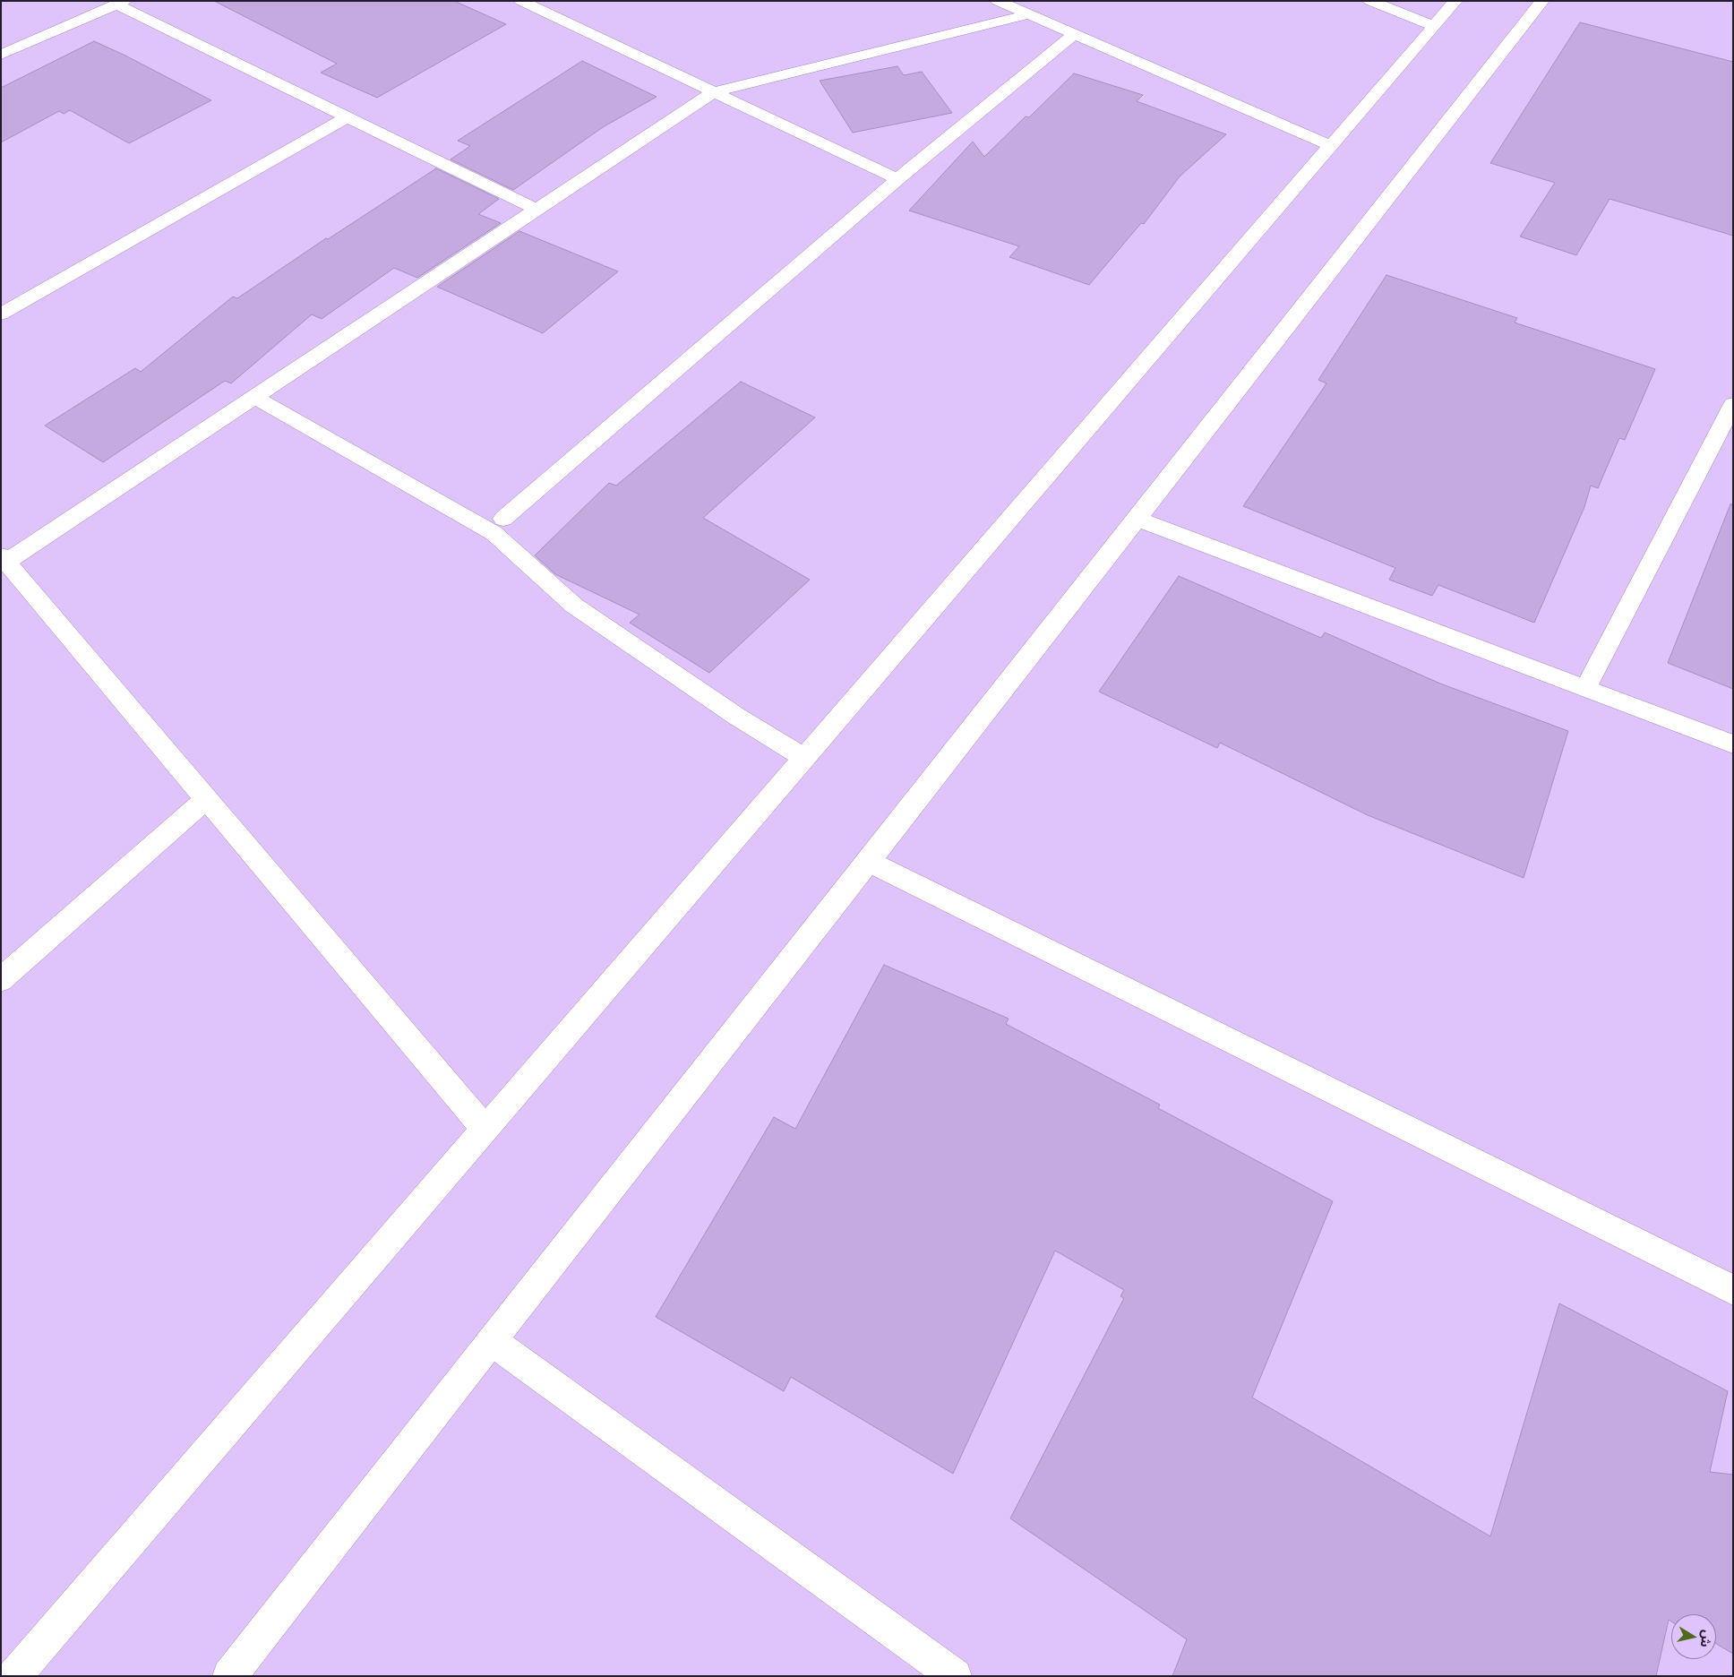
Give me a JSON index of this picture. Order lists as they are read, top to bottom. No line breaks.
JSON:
{"north":"right"}
